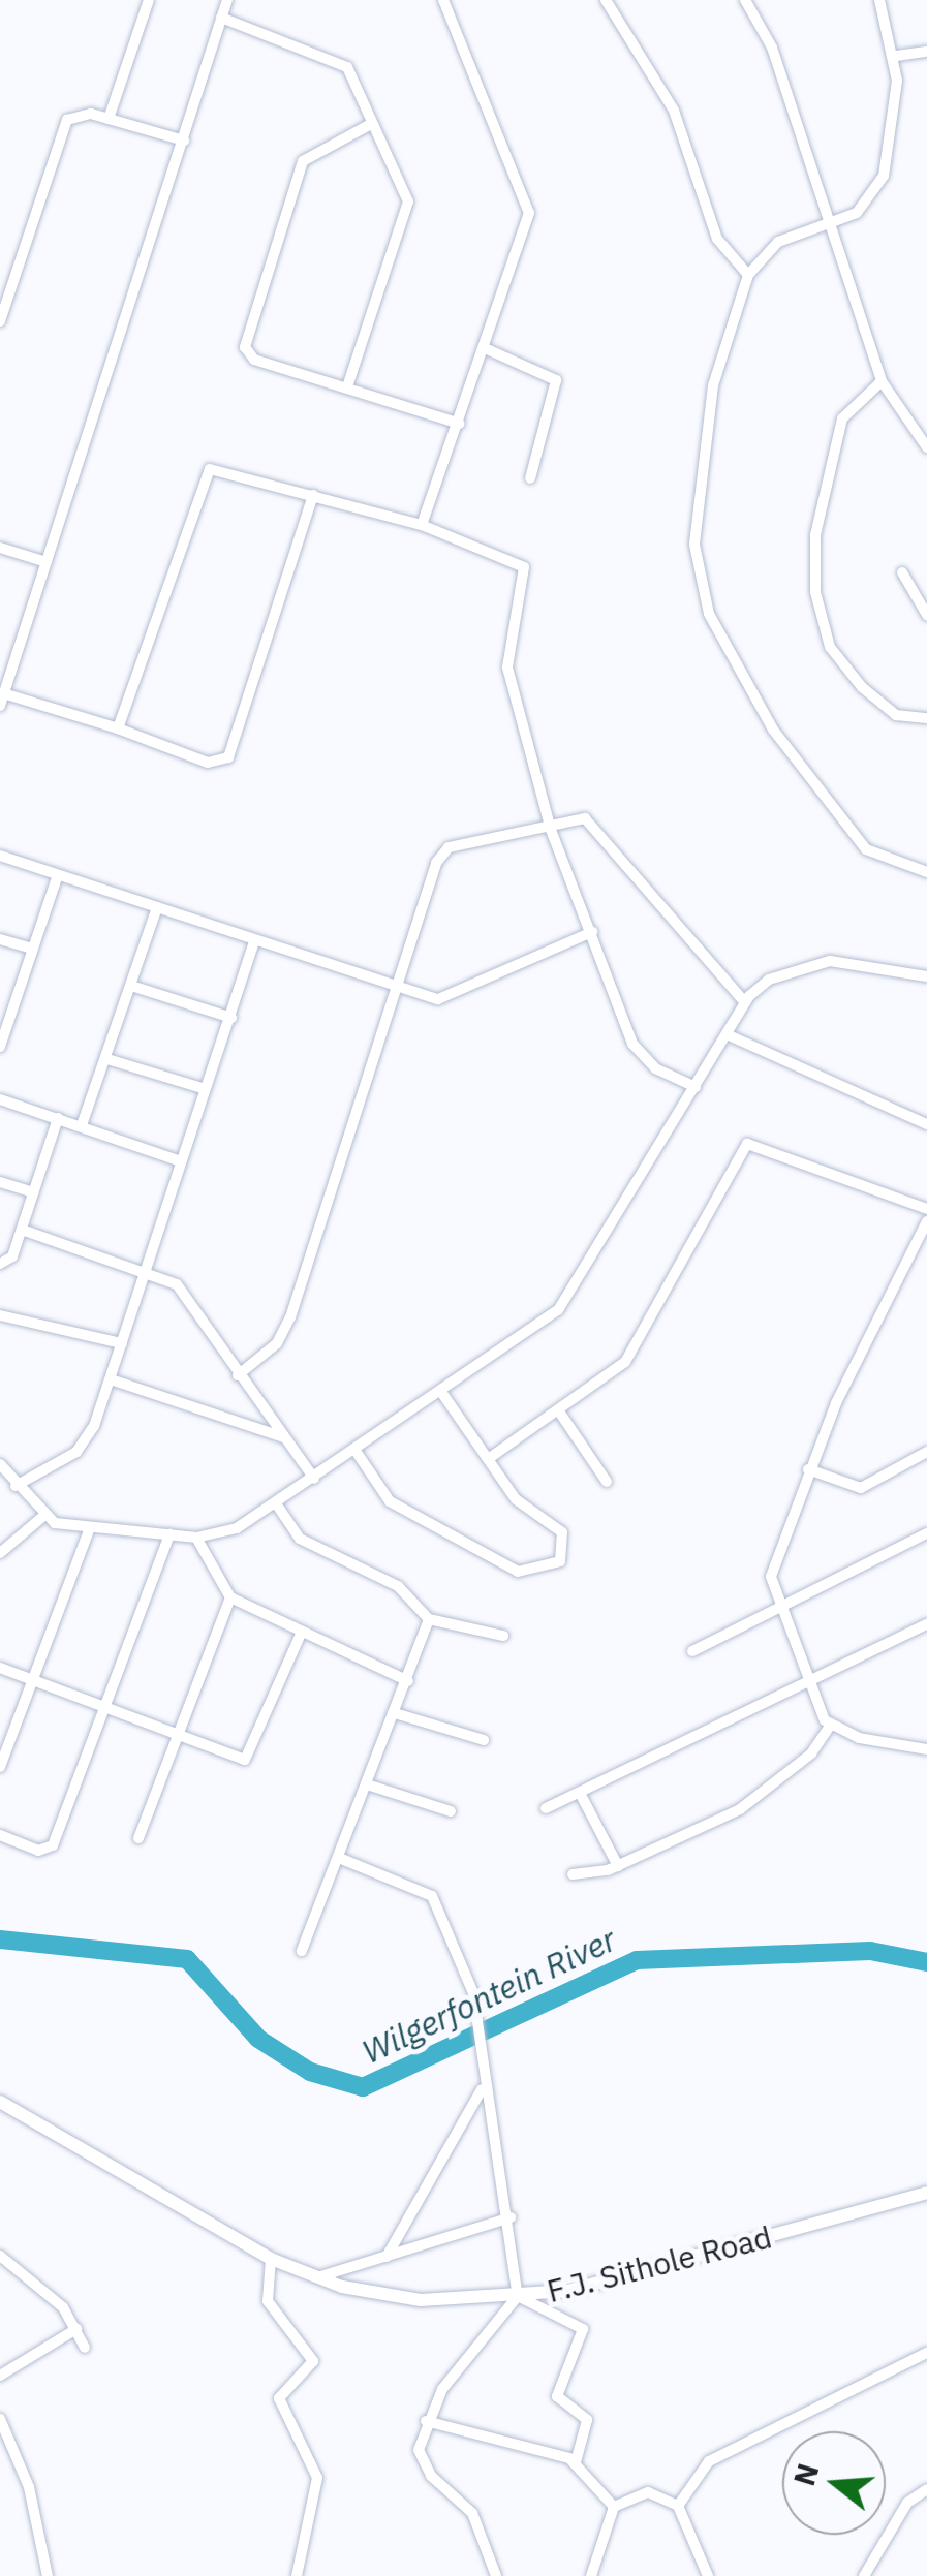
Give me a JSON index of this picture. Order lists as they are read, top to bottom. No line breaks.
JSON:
{"streets":{"street":["F.J. Sithole Road"]},"water":["Wilgerfontein River"],"north":"left"}
